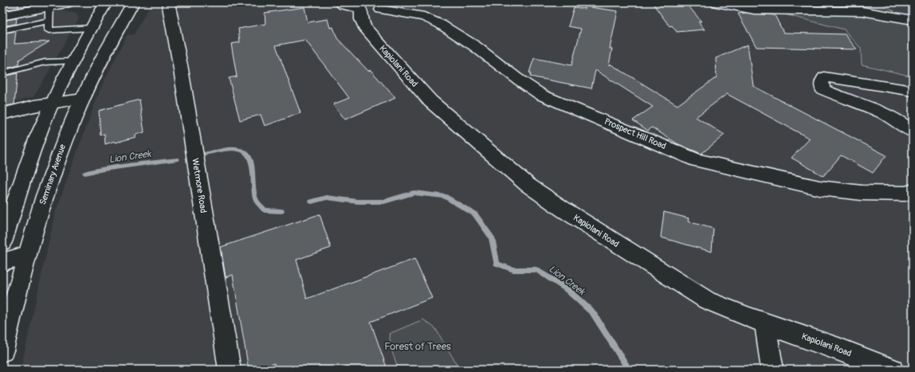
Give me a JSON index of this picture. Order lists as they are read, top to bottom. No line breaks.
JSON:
{"streets":{"street":["Kapiolani Road","Prospect Hill Road","Seminary Avenue","Wetmore Road"]},"crossings":[["Kapiolani Road","Prospect Hill Road"]],"water":["Lion Creek"],"parks":["Forest of Trees"]}
